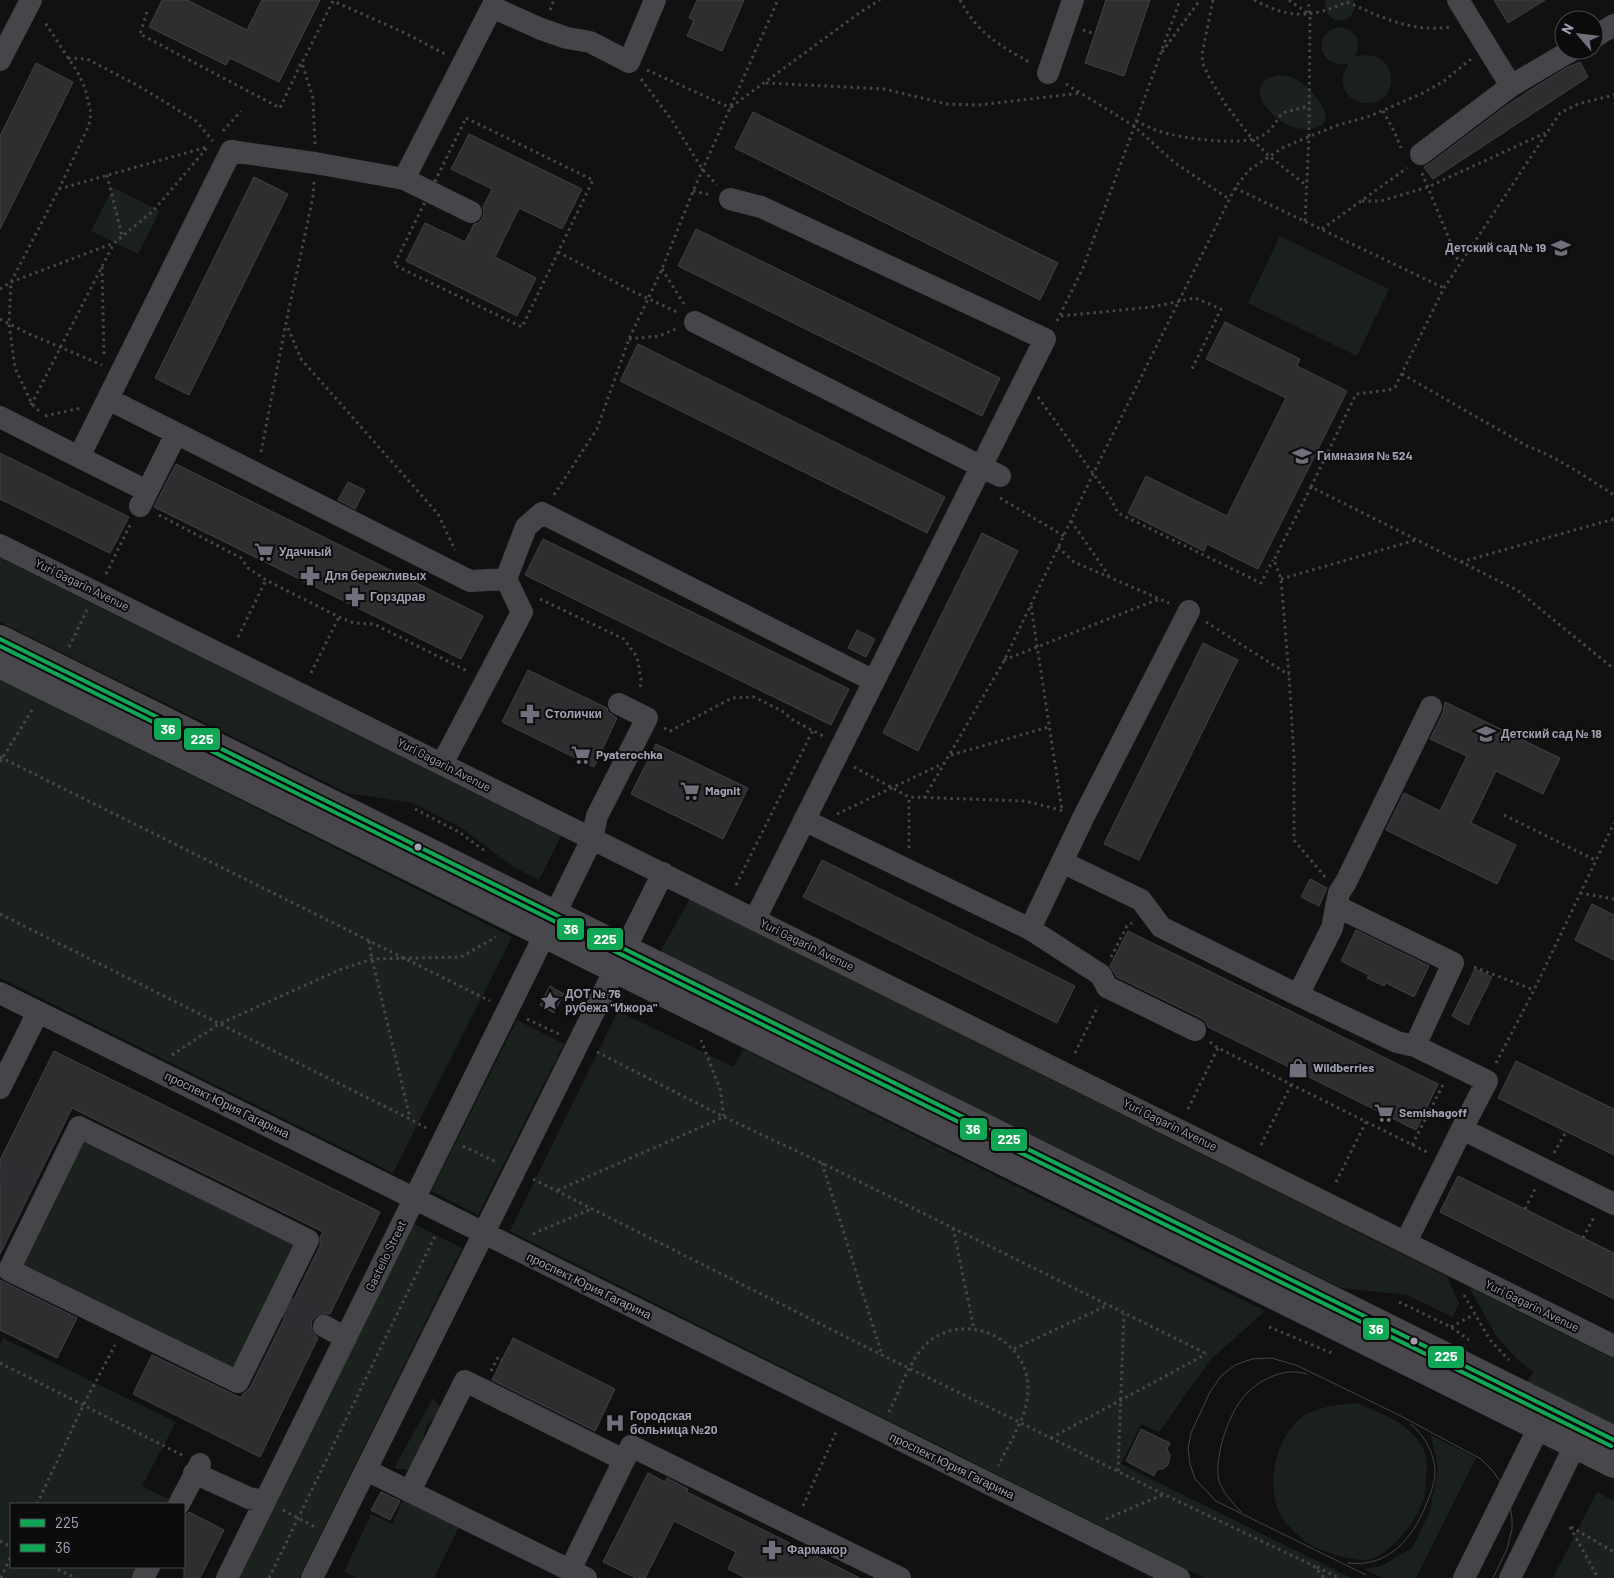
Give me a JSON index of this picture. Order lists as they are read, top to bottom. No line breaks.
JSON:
{"streets":{"street":["Yuri Gagarin Avenue","проспект Юрия Гагарина","Gastello Street"]},"crossings":[["проспект Юрия Гагарина","Gastello Street"]],"places":{"school or university":["Детский сад № 19","Гимназия № 524","Детский сад № 18"],"supermarket":["Удачный","Pyaterochka","Magnit","Semishagoff"],"pharmacy":["Для бережливых","Горздрав","Столички","Фармакор"],"place":["ДОТ № 76 рубежа \"Ижора\""],"shop":["Wildberries"],"hospital":["Городская больница №20"]},"lines":["transit line 225","transit line 36"],"legend":["225","36"],"north":"top left"}
